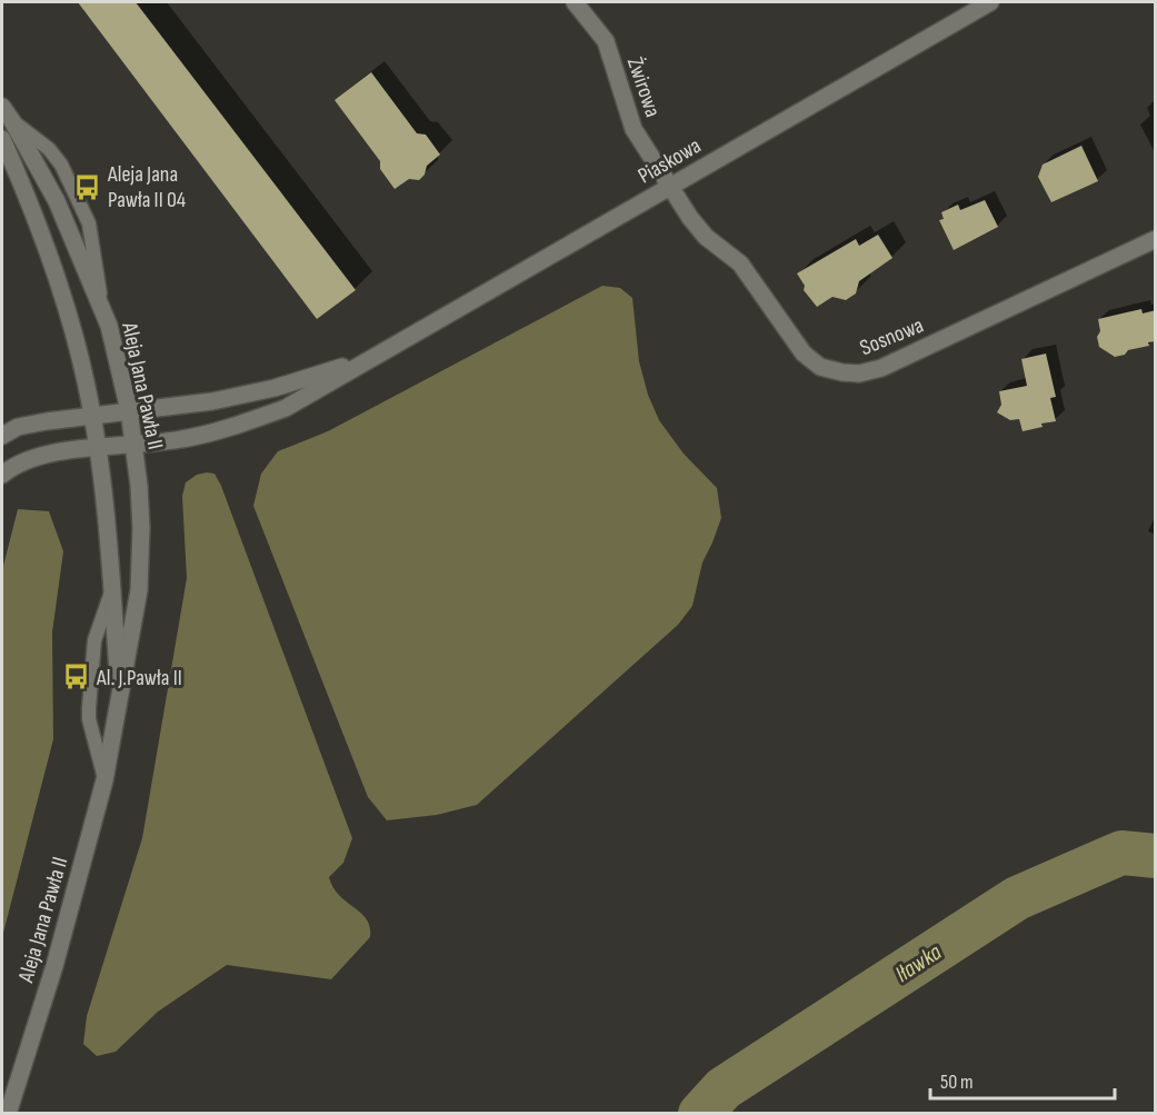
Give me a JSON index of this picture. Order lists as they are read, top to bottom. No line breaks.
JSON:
{"streets":{"street":["Żwirowa","Piaskowa","Sosnowa","Aleja Jana Pawła II"]},"crossings":[["Żwirowa","Piaskowa"],["Żwirowa","Sosnowa"],["Piaskowa","Sosnowa"],["Piaskowa","Aleja Jana Pawła II"]],"water":["Iławka"],"places":{"bus stop":["Aleja Jana Pawła II 04","Al. J.Pawła II"]},"scale_bar":"50 m"}
